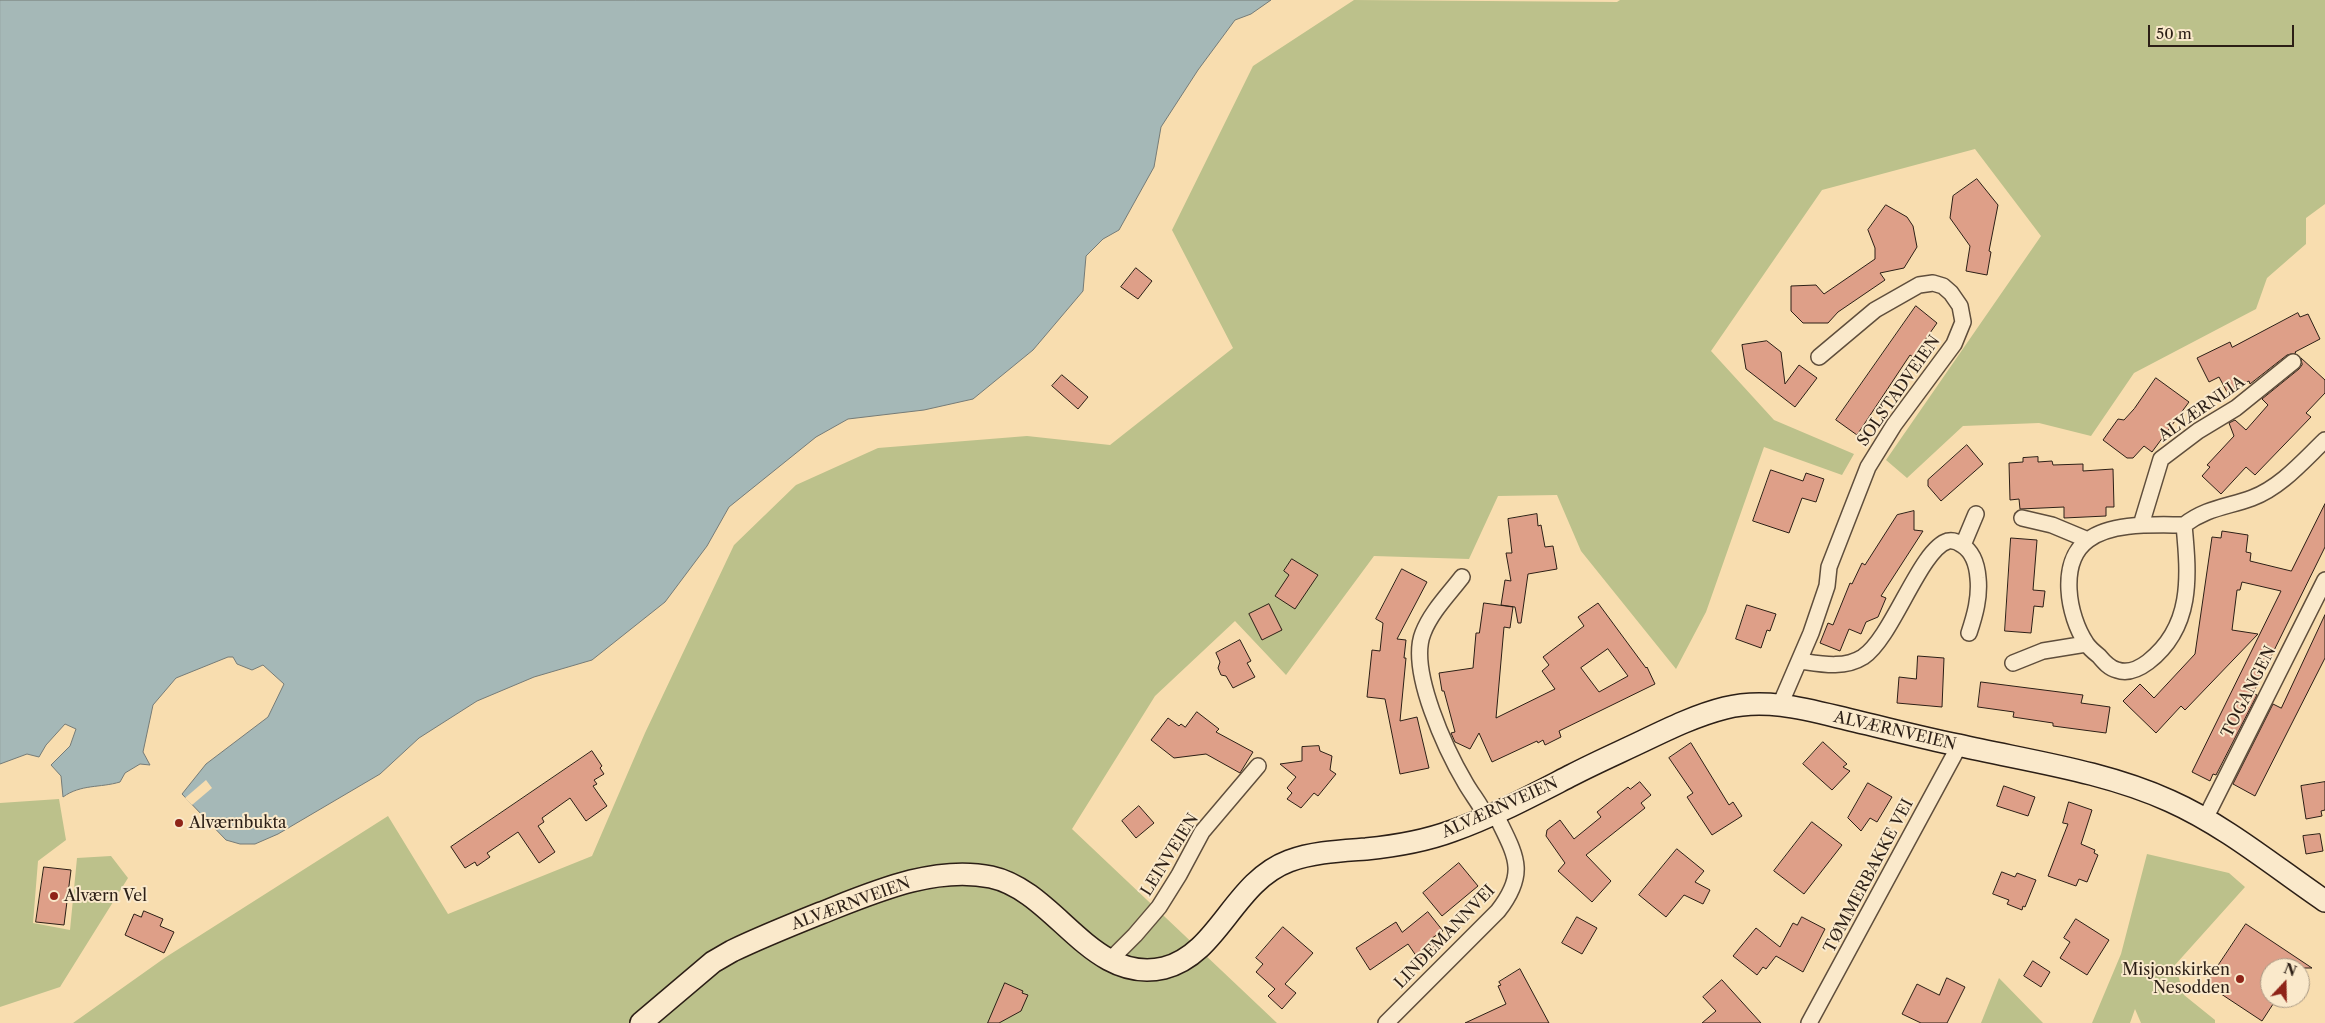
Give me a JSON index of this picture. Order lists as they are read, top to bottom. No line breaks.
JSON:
{"streets":{"main road":["ALVÆRNVEIEN"],"street":["SOLSTADVEIEN","ALVÆRNLIA","TOGANGEN","LEINVEIEN","TØMMERBAKKE VEI","LINDEMANNVEI"]},"crossings":[["SOLSTADVEIEN","ALVÆRNVEIEN"],["TOGANGEN","ALVÆRNVEIEN"],["ALVÆRNVEIEN","LEINVEIEN"],["ALVÆRNVEIEN","TØMMERBAKKE VEI"],["ALVÆRNVEIEN","LINDEMANNVEI"]],"places":["Alværnbukta","Alværn Vel","Misjonskirken Nesodden"],"scale_bar":"50 m","north":"top"}
